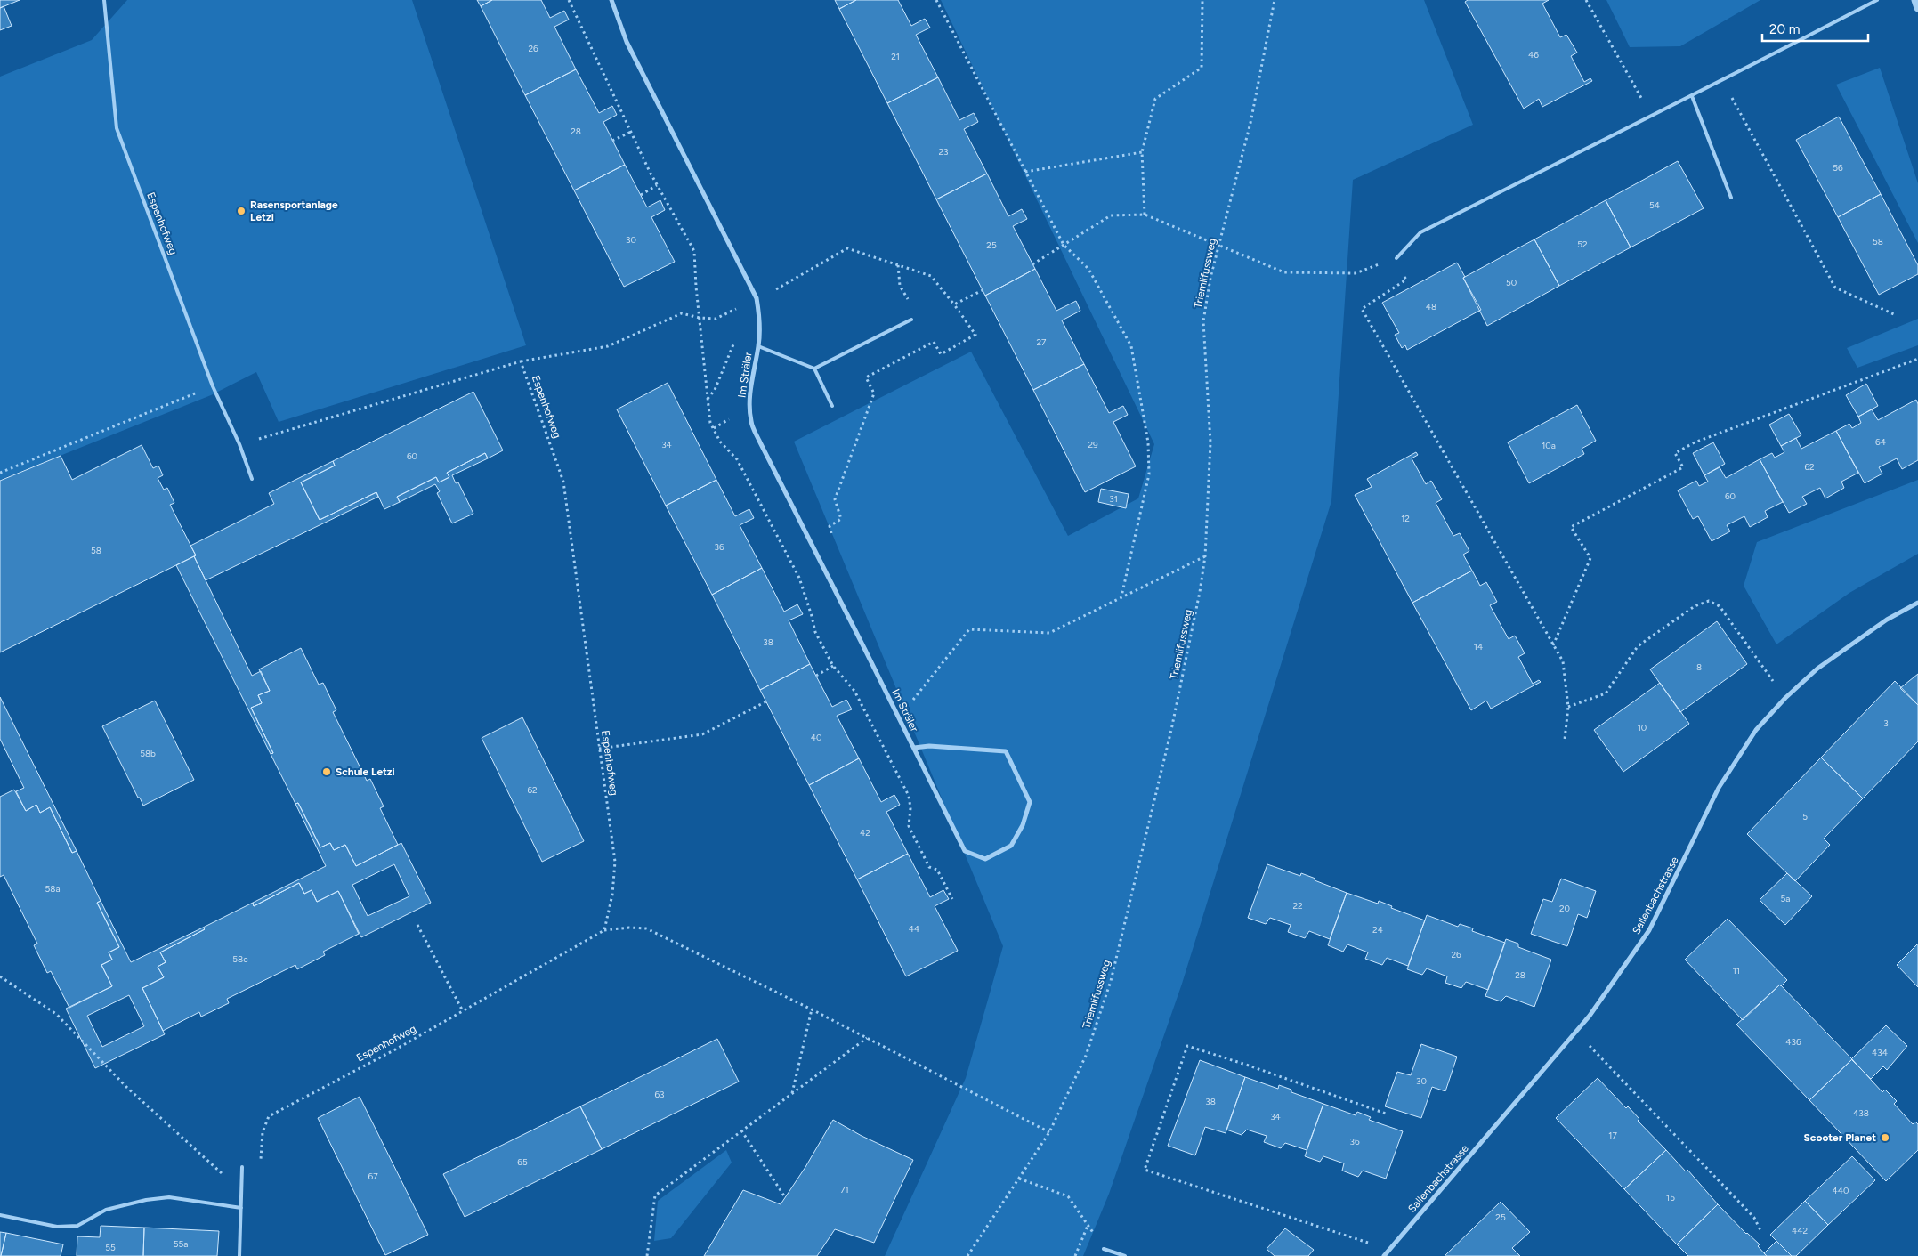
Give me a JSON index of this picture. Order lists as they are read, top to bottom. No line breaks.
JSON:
{"streets":{"street":["Im Sträler","Sallenbachstrasse"],"lane":["Espenhofweg"],"path":["Triemlifussweg"]},"places":["Rasensportanlage Letzi","Schule Letzi","Scooter Planet"],"house_numbers":["26","46","21","28","23","56","54","30","58","52","25","50","48","27","64","34","29","10a","60","62","60","31","12","36","58","38","14","8","3","10","40","58b","62","5","42","58a","5a","22","20","44","24","26","58c","11","28","436","434","30","63","38","438","34","17","36","65","67","71","440","15","25","442","55a","55"],"scale_bar":"20 m"}
